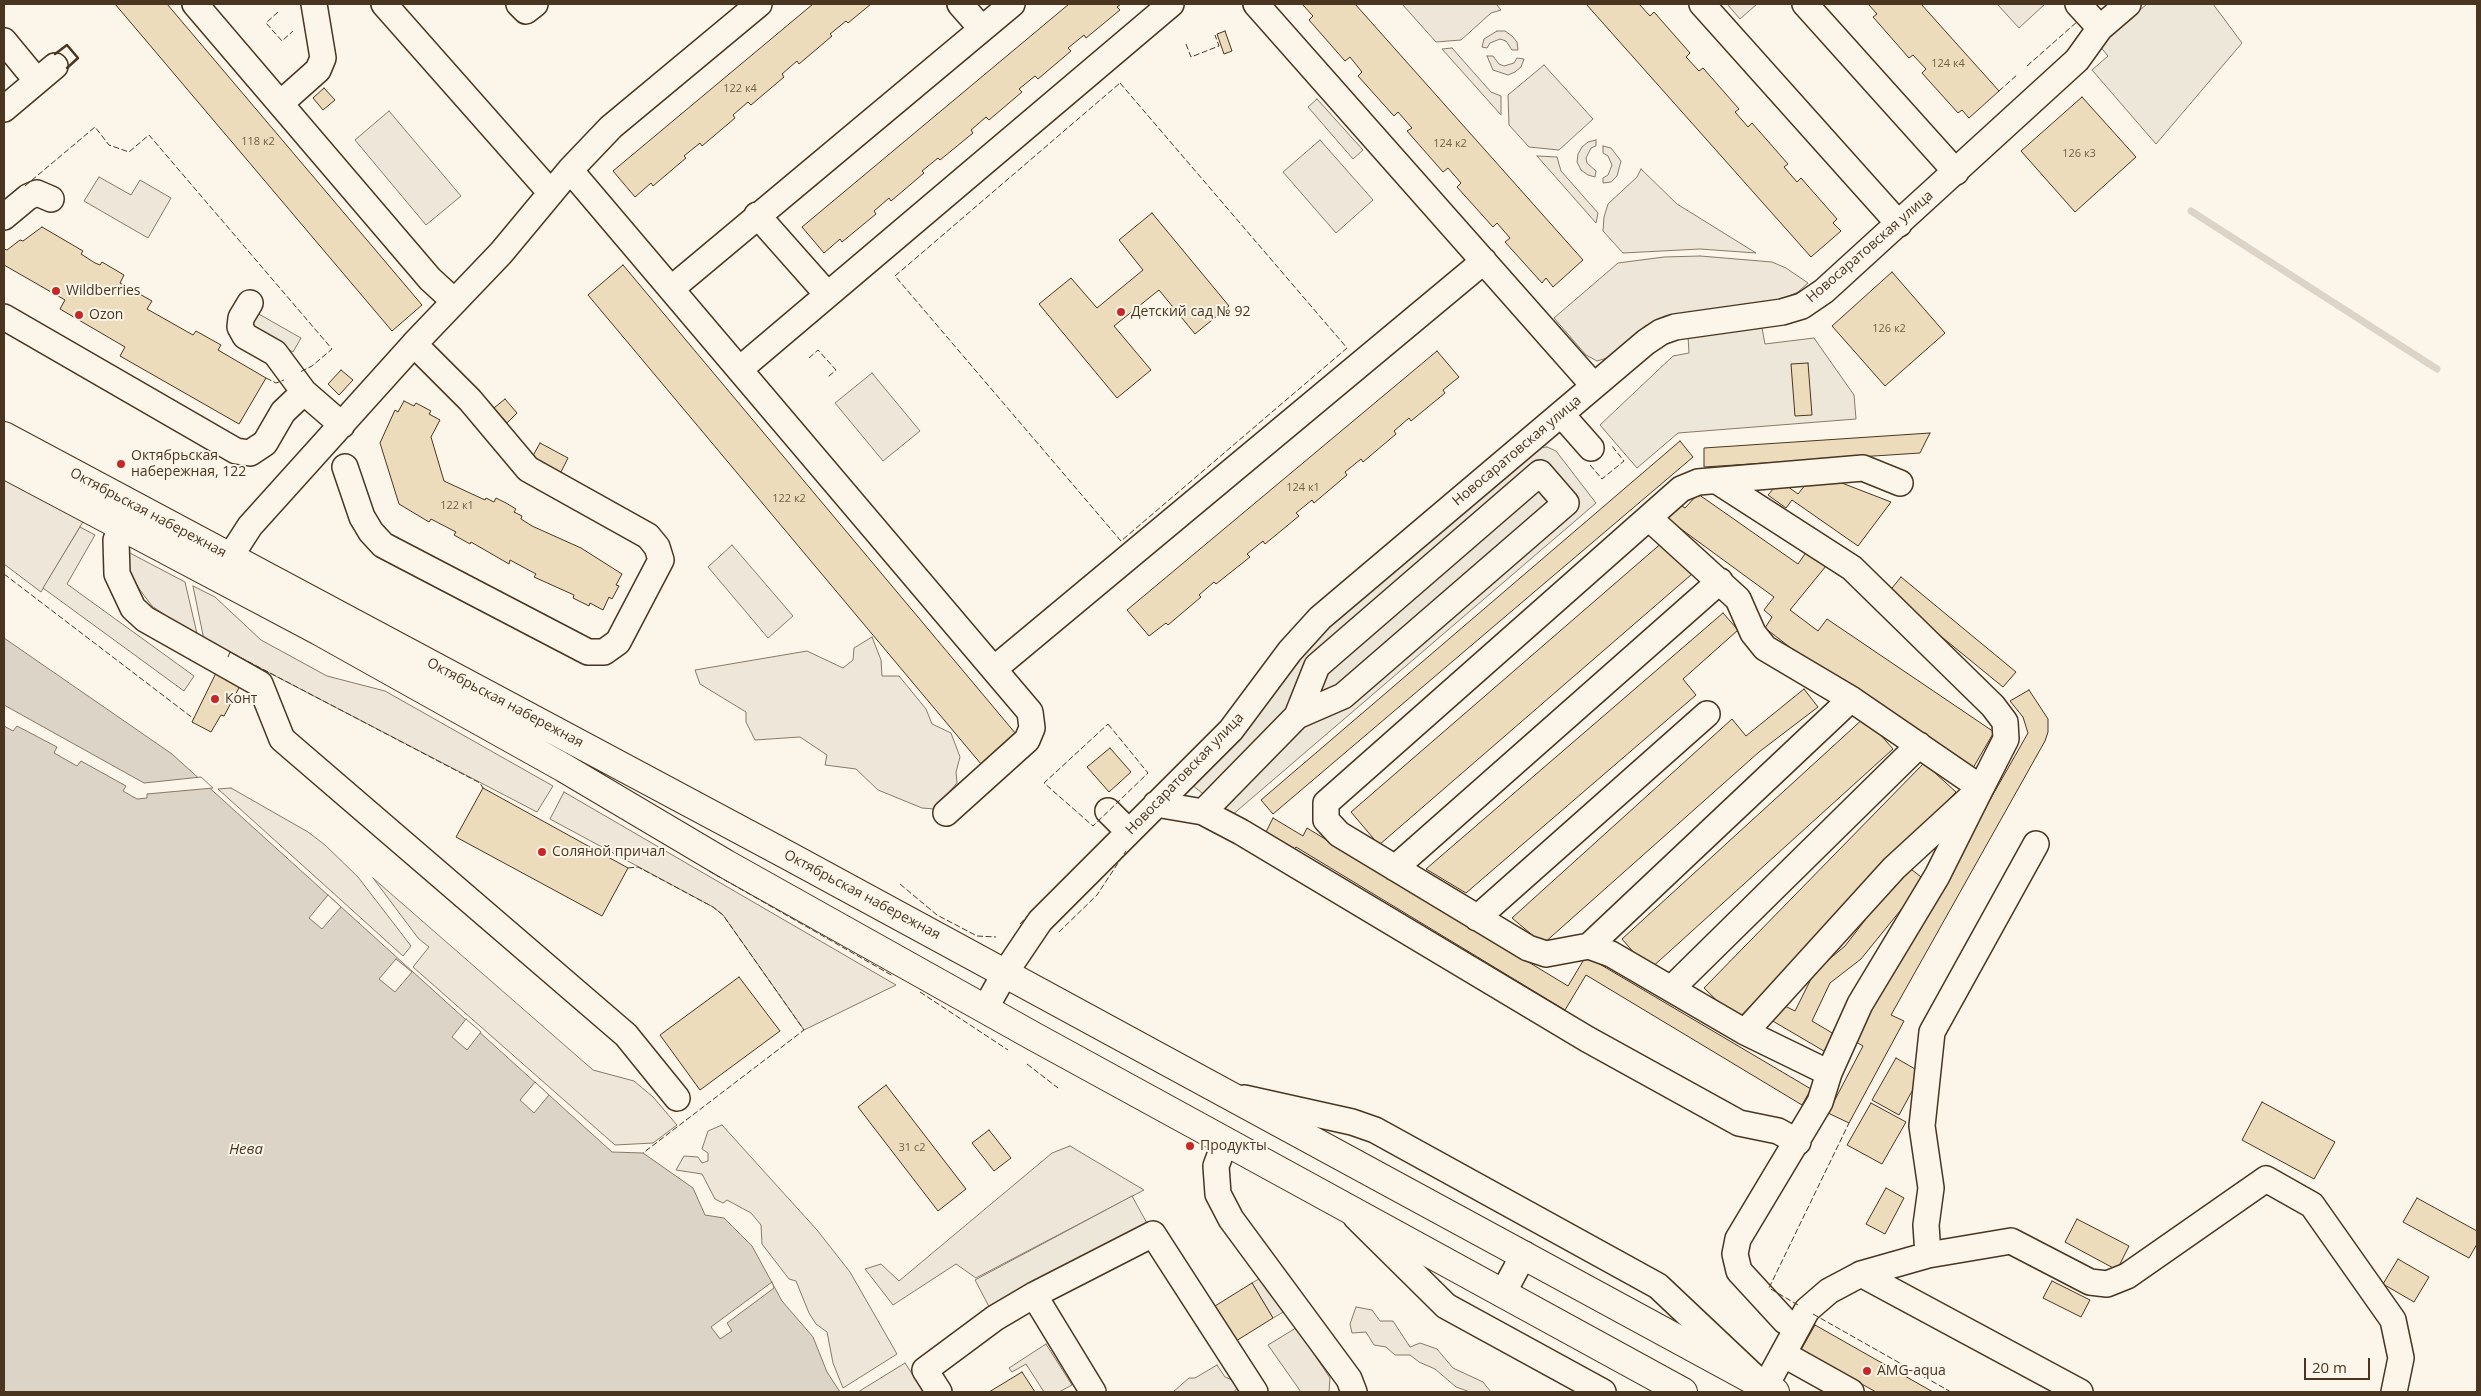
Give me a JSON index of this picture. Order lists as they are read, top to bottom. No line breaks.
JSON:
{"streets":{"main road":["Октябрьская набережная"],"street":["Новосаратовская улица"]},"crossings":[["Новосаратовская улица","Октябрьская набережная"]],"water":["Нева"],"places":["Wildberries","Детский сад № 92","Ozon","Октябрьская набережная, 122","Конт","Соляной причал","Продукты","AMG-aqua"],"house_numbers":["124 к4","122 к4","118 к2","124 к2","126 к3","126 к2","124 к1","122 к2","122 к1","31 с2"],"scale_bar":"20 m"}
